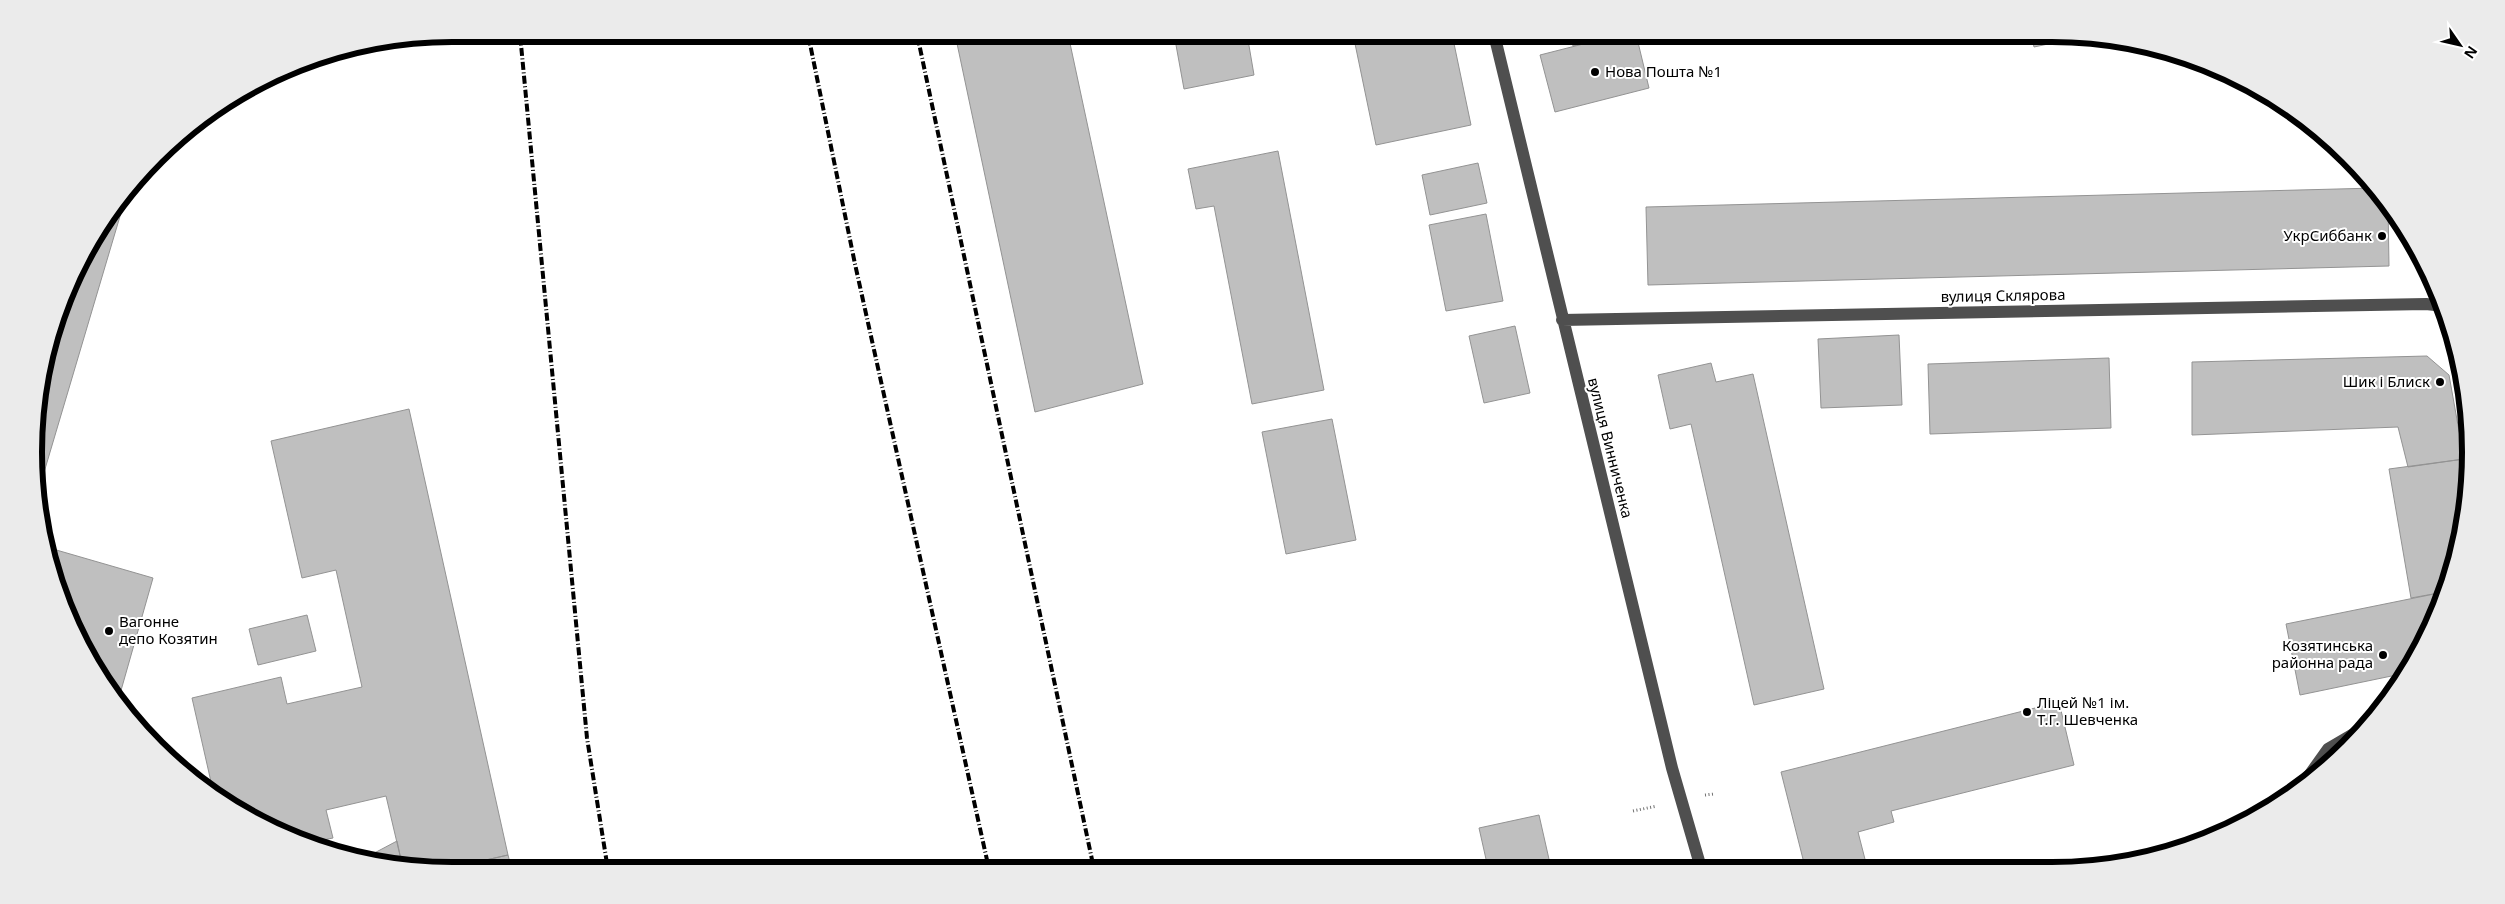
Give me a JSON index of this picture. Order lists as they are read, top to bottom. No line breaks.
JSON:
{"streets":{"street":["вулиця Склярова","вулиця Винниченка"]},"crossings":[["вулиця Склярова","вулиця Винниченка"]],"places":["Нова Пошта №1","УкрСиббанк","Шик і Блиск","Вагонне депо Козятин","Козятинська районна рада","Ліцей №1 ім. Т.Г. Шевченка"],"north":"bottom right"}
